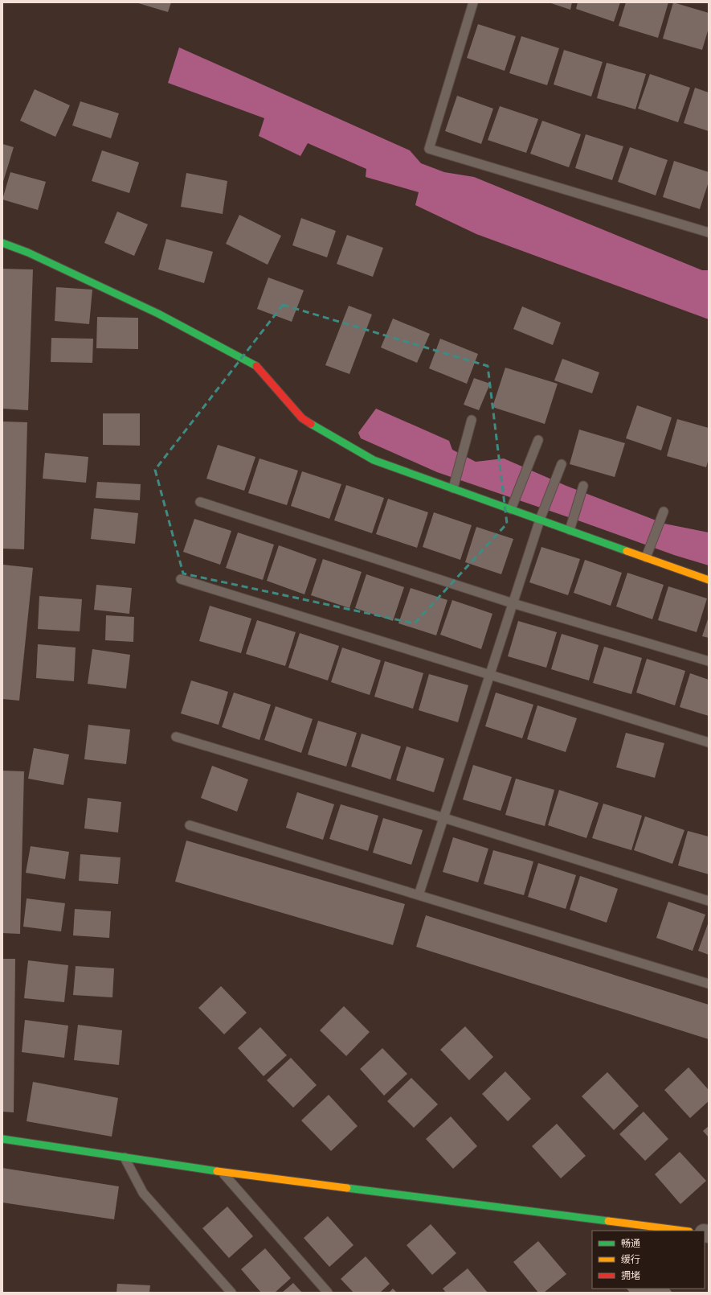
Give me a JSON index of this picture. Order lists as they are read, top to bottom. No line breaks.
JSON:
{"legend":["畅通","缓行","拥堵"]}
